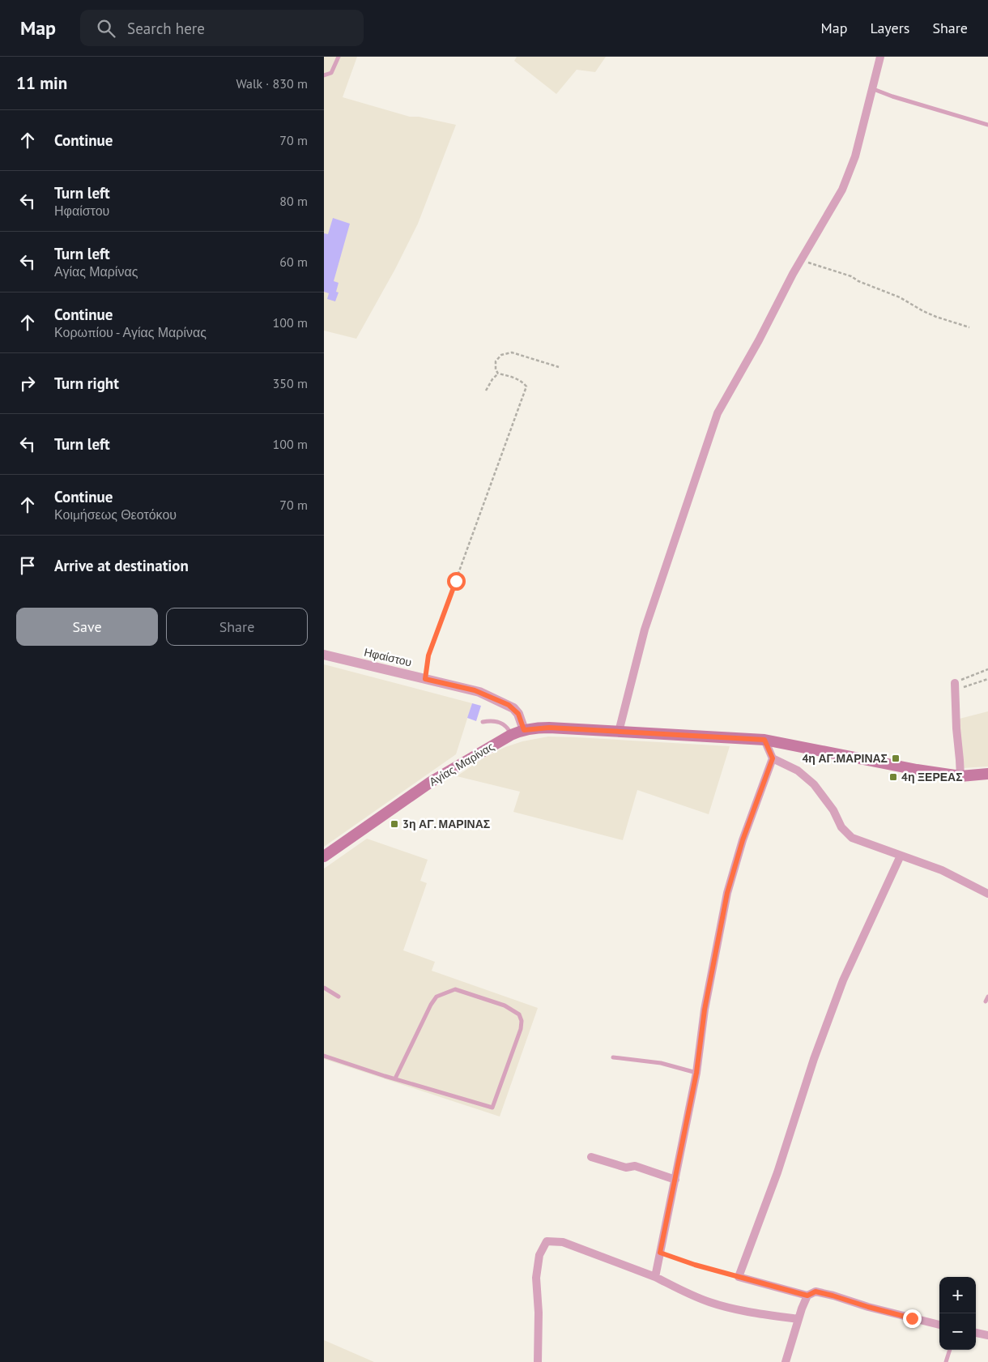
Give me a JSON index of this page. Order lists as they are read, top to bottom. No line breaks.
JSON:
{"streets":{"main road":["Αγίας Μαρίνας"],"street":["Ηφαίστου"]},"crossings":[["Ηφαίστου","Αγίας Μαρίνας"]],"places":{"transit":["4η ΑΓ.ΜΑΡΙΝΑΣ","4η ΞΕΡΕΑΣ","3η ΑΓ. ΜΑΡΙΝΑΣ"]},"page":{"header":"Map","search":"Search here","nav":["Map","Layers","Share"],"heading":["11 min","Walk · 830 m"],"list":[["Continue","70 m"],["Turn left","Ηφαίστου","80 m"],["Turn left","Αγίας Μαρίνας","60 m"],["Continue","Κορωπίου - Αγίας Μαρίνας","100 m"],["Turn right","350 m"],["Turn left","100 m"],["Continue","Κοιμήσεως Θεοτόκου","70 m"],"Arrive at destination"],"buttons":["Save","Share"],"map_buttons":["+","−"]}}
